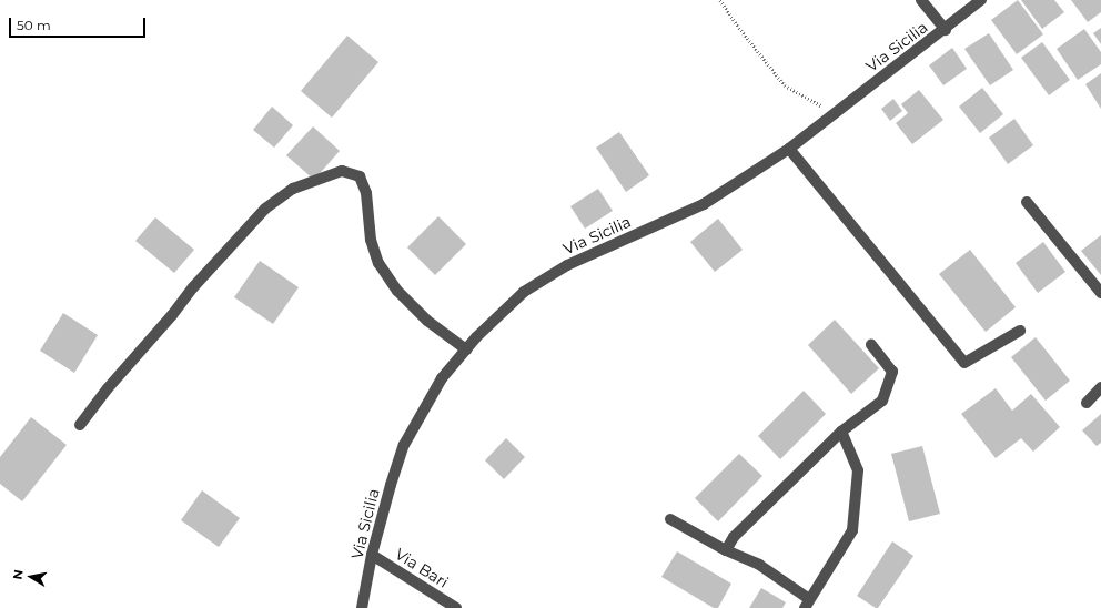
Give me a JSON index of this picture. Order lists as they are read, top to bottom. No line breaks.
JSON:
{"streets":{"street":["Via Sicilia","Via Bari"]},"crossings":[["Via Sicilia","Via Bari"]],"scale_bar":"50 m","north":"left"}
